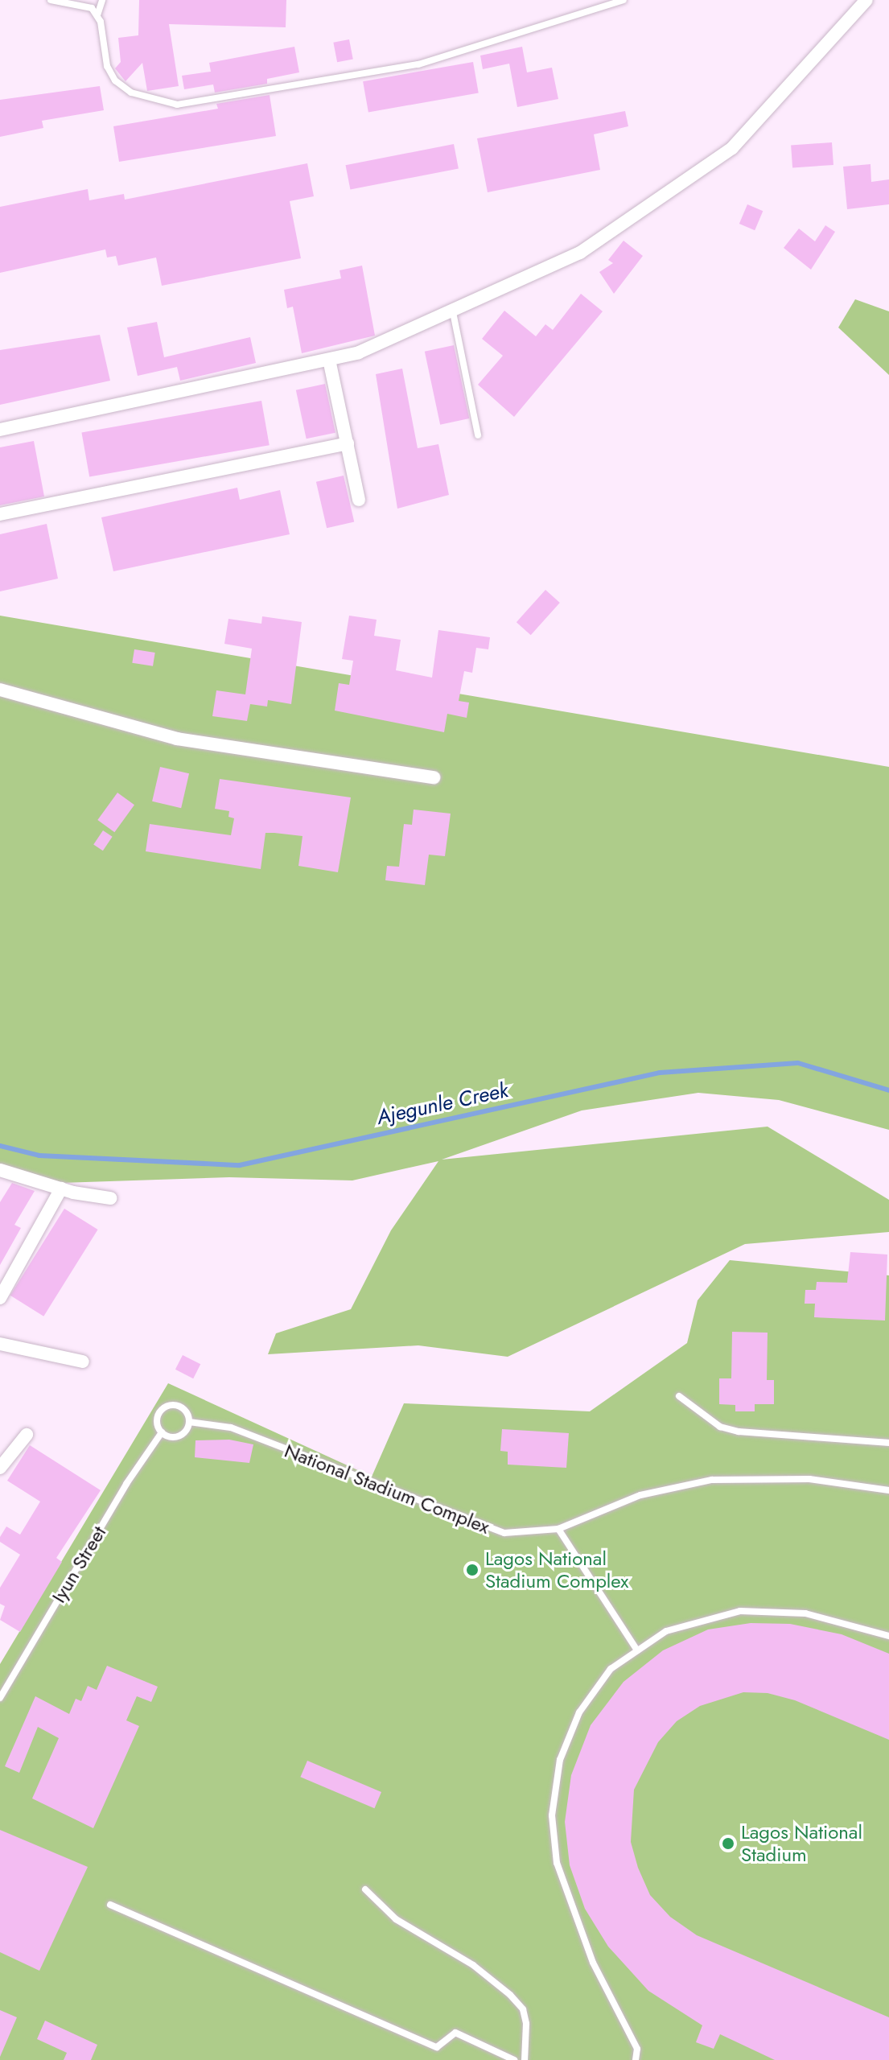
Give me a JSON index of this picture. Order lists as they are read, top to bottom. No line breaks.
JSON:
{"streets":{"lane":["National Stadium Complex","Iyun Street"]},"crossings":[["National Stadium Complex","Iyun Street"]],"water":["Ajegunle Creek"],"places":["Lagos National Stadium Complex","Lagos National Stadium"]}
